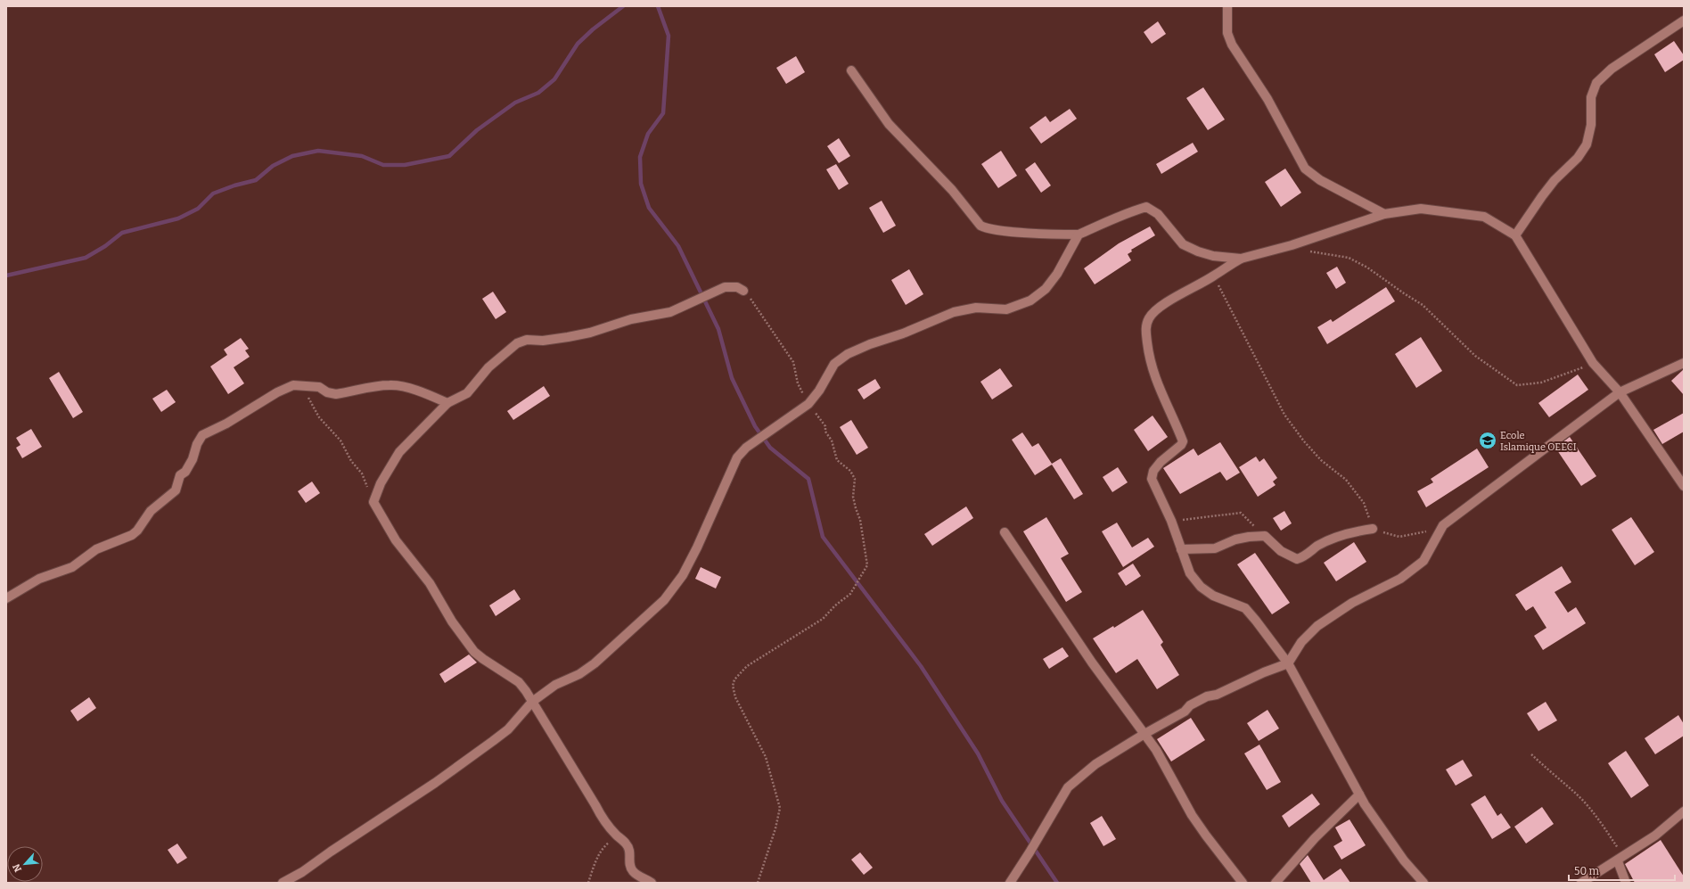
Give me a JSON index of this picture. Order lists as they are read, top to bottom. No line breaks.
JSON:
{"places":{"school or university":["Ecole Islamique OEECI"]},"scale_bar":"50 m","north":"bottom left"}
